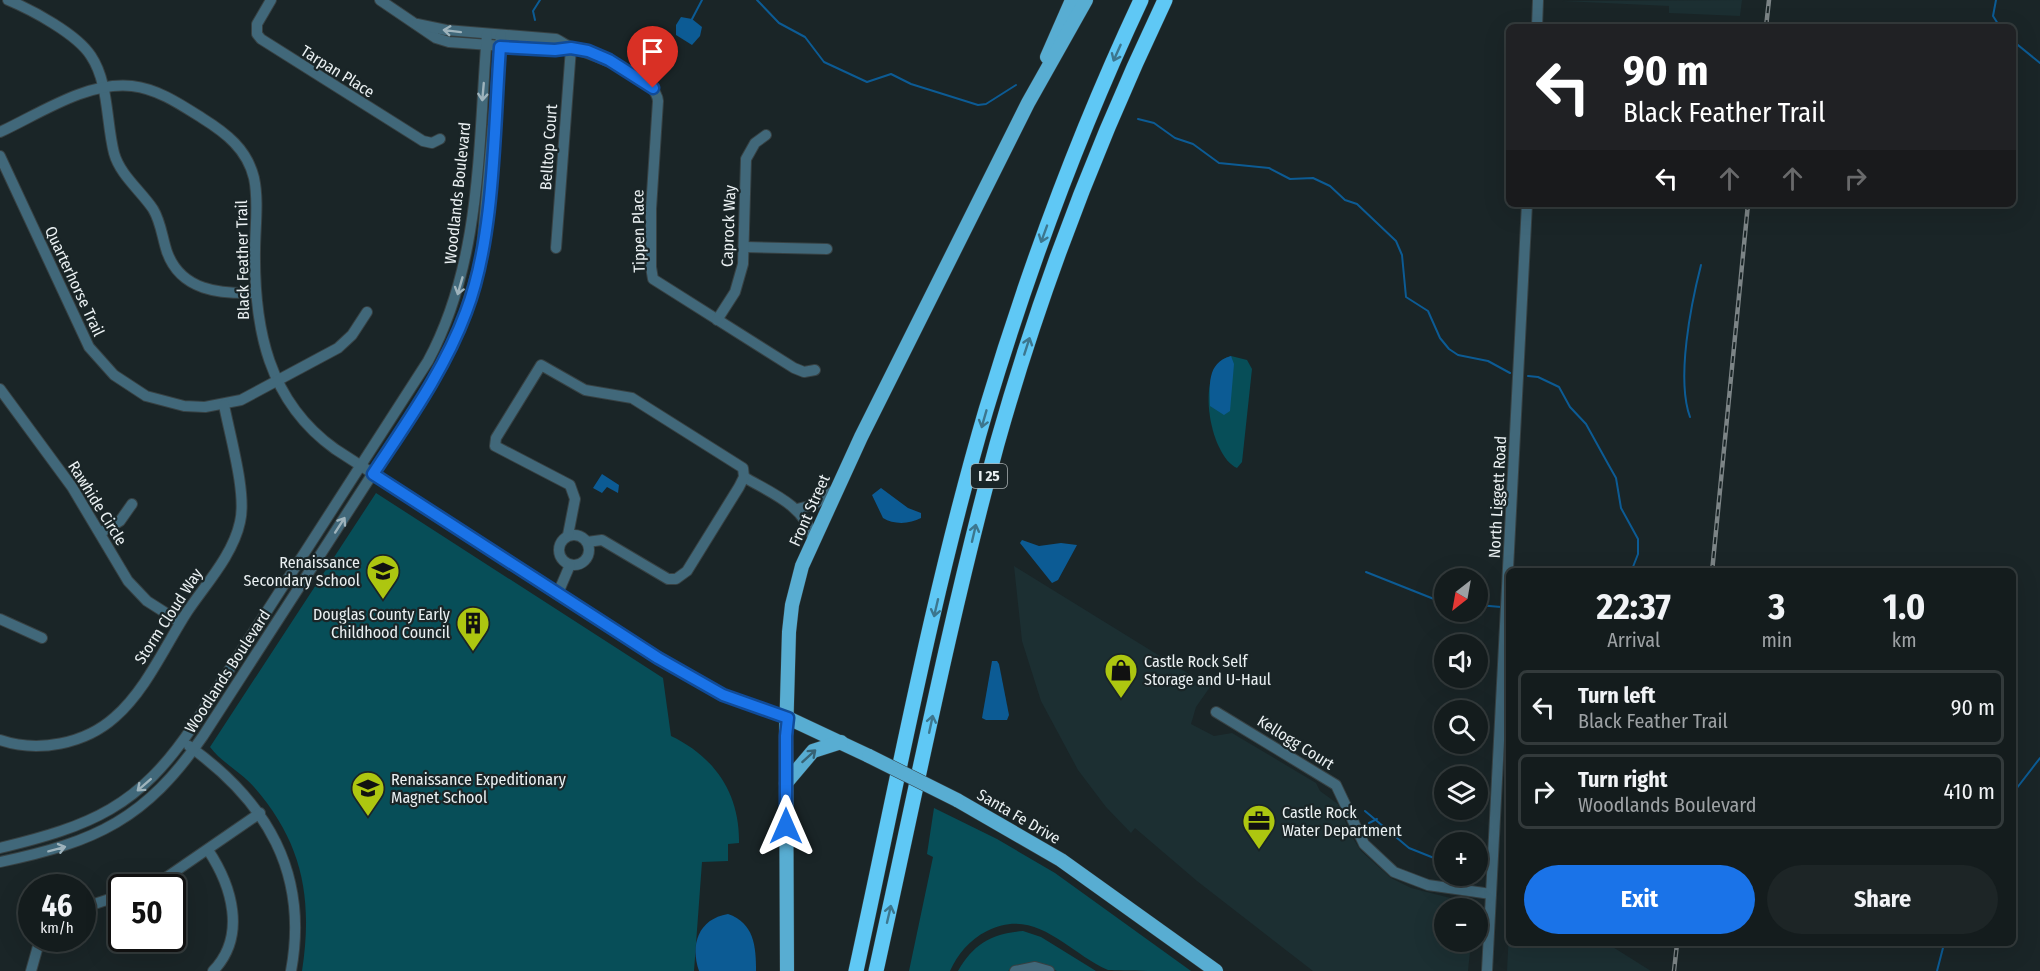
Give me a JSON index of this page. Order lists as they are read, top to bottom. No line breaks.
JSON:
{"streets":{"highway":["I 25"],"main road":["Front Street","Santa Fe Drive"],"street":["Tarpan Place","Belltop Court","Woodlands Boulevard","Caprock Way","Tippen Place","Black Feather Trail","Quarterhorse Trail","North Liggett Road","Rawhide Circle","Storm Cloud Way","Kellogg Court"]},"crossings":[["Belltop Court","Tippen Place"],["Woodlands Boulevard","Tippen Place"],["Woodlands Boulevard","Black Feather Trail"],["Caprock Way","Tippen Place"],["Black Feather Trail","Quarterhorse Trail"],["Black Feather Trail","Front Street"],["Black Feather Trail","Santa Fe Drive"],["Quarterhorse Trail","Storm Cloud Way"],["North Liggett Road","Kellogg Court"],["Rawhide Circle","Storm Cloud Way"],["Front Street","Santa Fe Drive"]],"places":{"school or university":["Renaissance Secondary School","Renaissance Expeditionary Magnet School"],"building":["Douglas County Early Childhood Council"],"shop":["Castle Rock Self Storage and U-Haul"],"office":["Castle Rock Water Department"]},"north":"bottom left","page":{"turn":["90 m","Black Feather Trail"],"map_buttons":["+","−"],"eta":["22:37","Arrival","3","min","1.0","km"],"list":[{"name":"Turn left","note":"Black Feather Trail","value":"90 m"},{"name":"Turn right","note":"Woodlands Boulevard","value":"410 m"}],"buttons":["Exit","Share"],"speed":"46 km/h","limit":"50"}}
